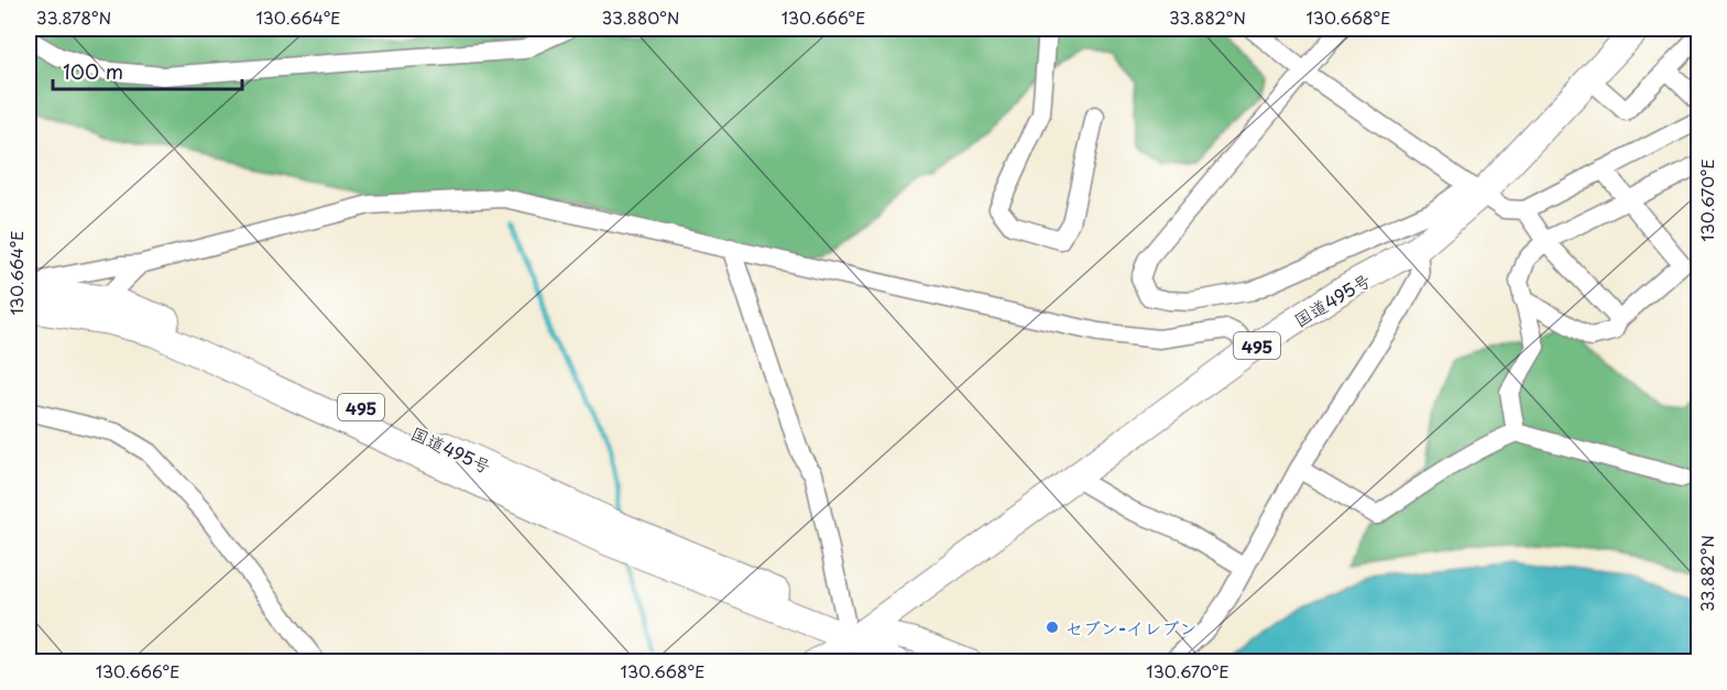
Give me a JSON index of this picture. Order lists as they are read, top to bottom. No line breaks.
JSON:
{"streets":{"highway":["国道495号","495"]},"places":["セブン-イレブン"],"scale_bar":"100 m","coordinates":["33.878°N","130.664°E","33.880°N","130.666°E","33.882°N","130.668°E","130.670°E"]}
